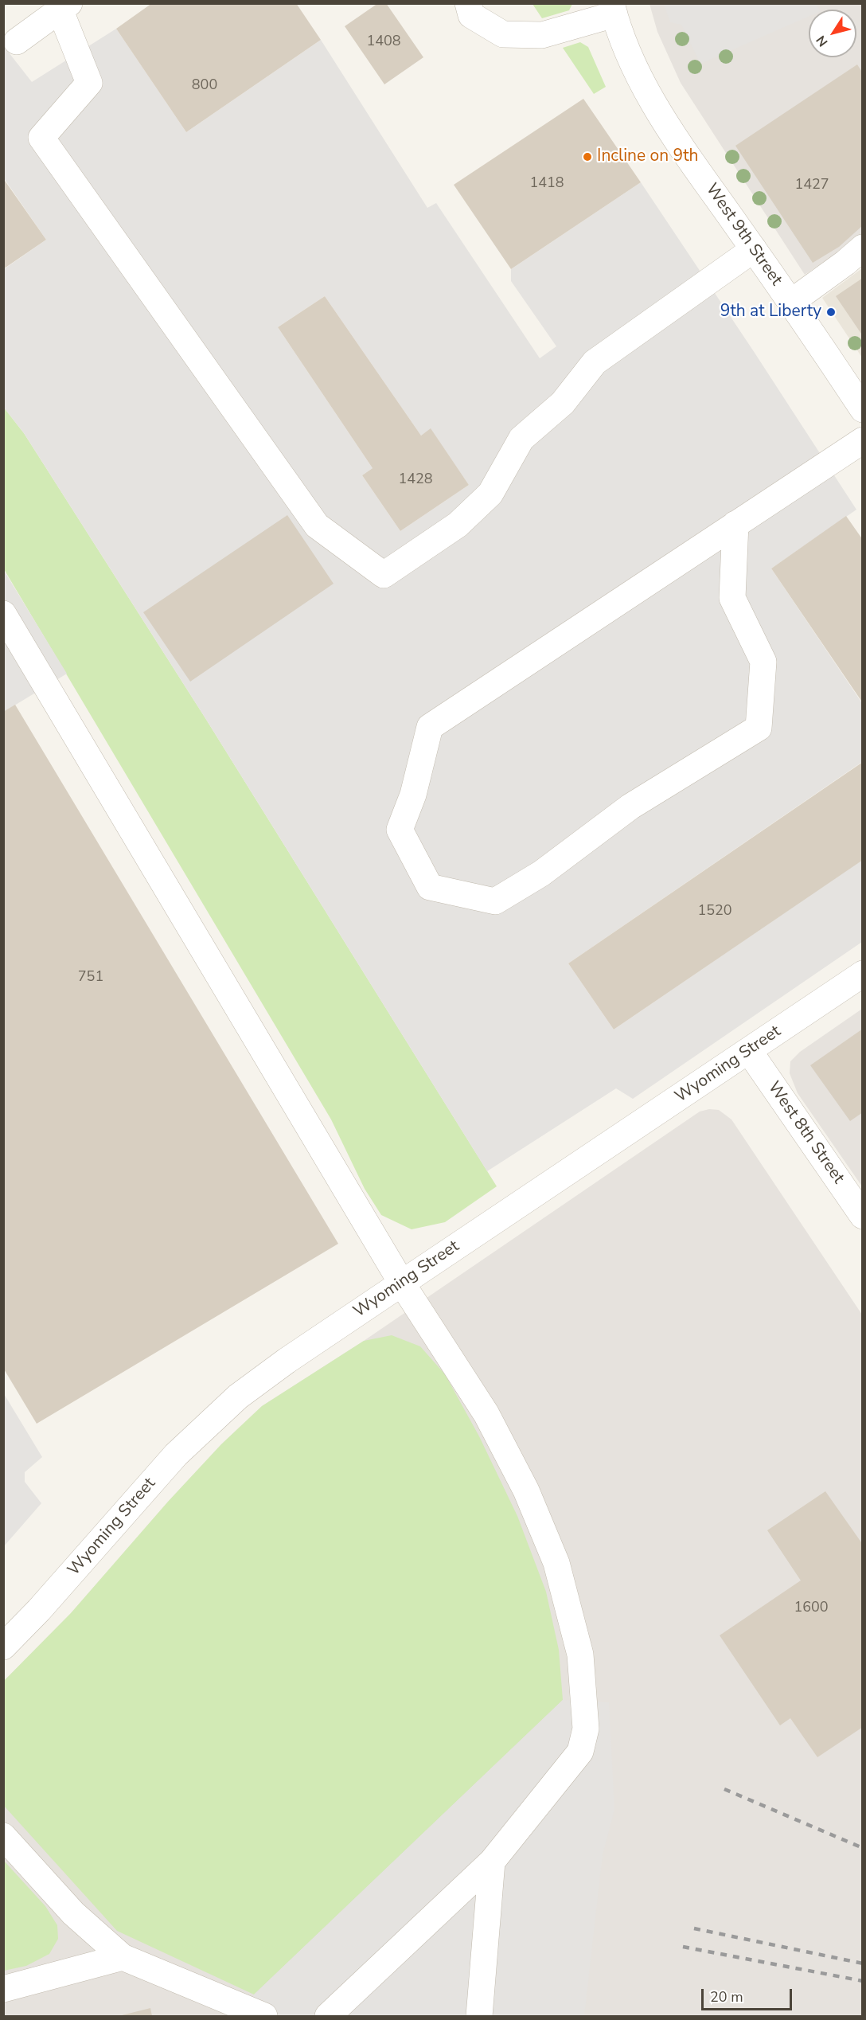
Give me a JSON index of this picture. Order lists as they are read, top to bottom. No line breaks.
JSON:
{"streets":{"street":["West 9th Street","Wyoming Street","West 8th Street"]},"crossings":[["Wyoming Street","West 8th Street"]],"places":["Incline on 9th","9th at Liberty"],"house_numbers":["1408","800","1418","1427","1428","1520","751","1600"],"scale_bar":"20 m","north":"bottom left"}
